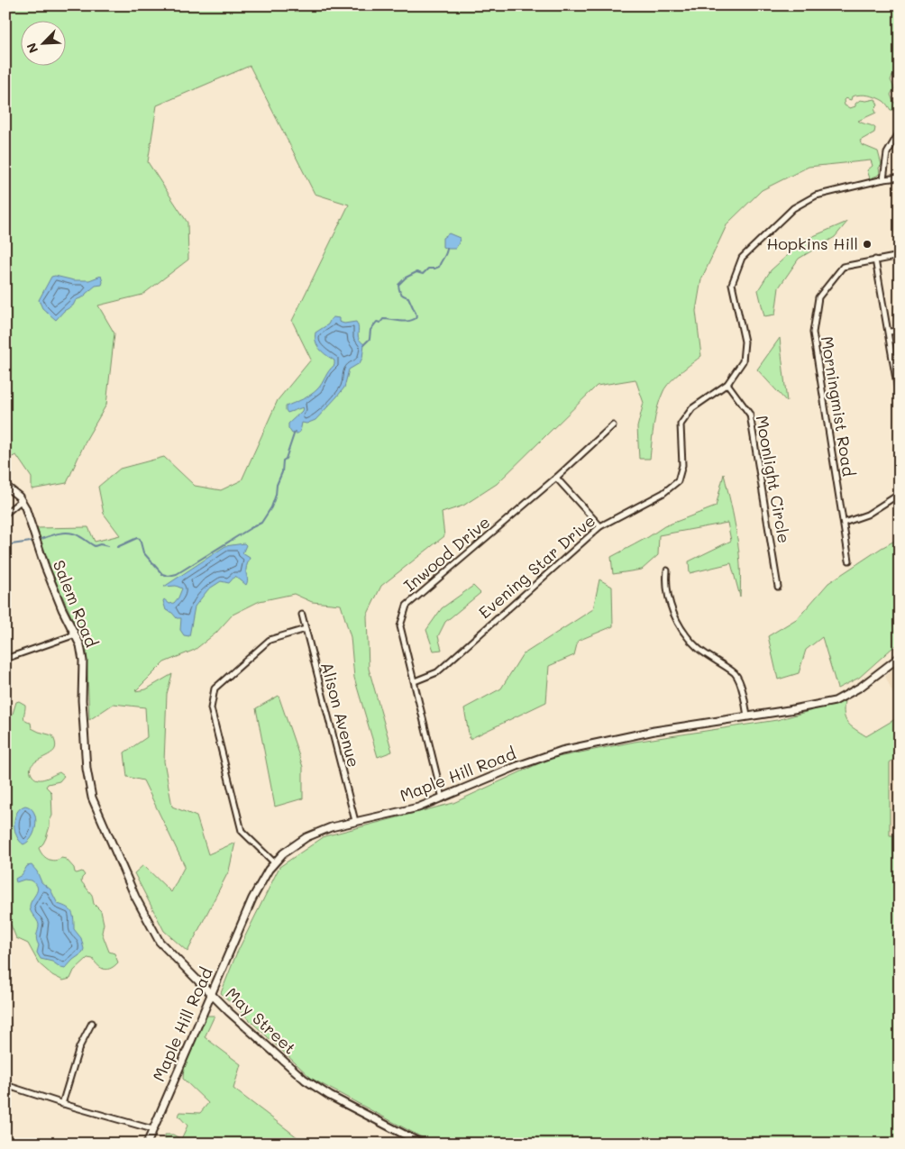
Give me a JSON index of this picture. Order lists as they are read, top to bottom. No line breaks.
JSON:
{"streets":{"street":["Morningmist Road","Moonlight Circle","Inwood Drive","Evening Star Drive","Salem Road","Alison Avenue","Maple Hill Road","May Street"]},"crossings":[["Moonlight Circle","Evening Star Drive"],["Inwood Drive","Evening Star Drive"],["Inwood Drive","Maple Hill Road"],["Salem Road","May Street"],["Alison Avenue","Maple Hill Road"],["Maple Hill Road","May Street"]],"places":["Hopkins Hill"],"north":"bottom left"}
